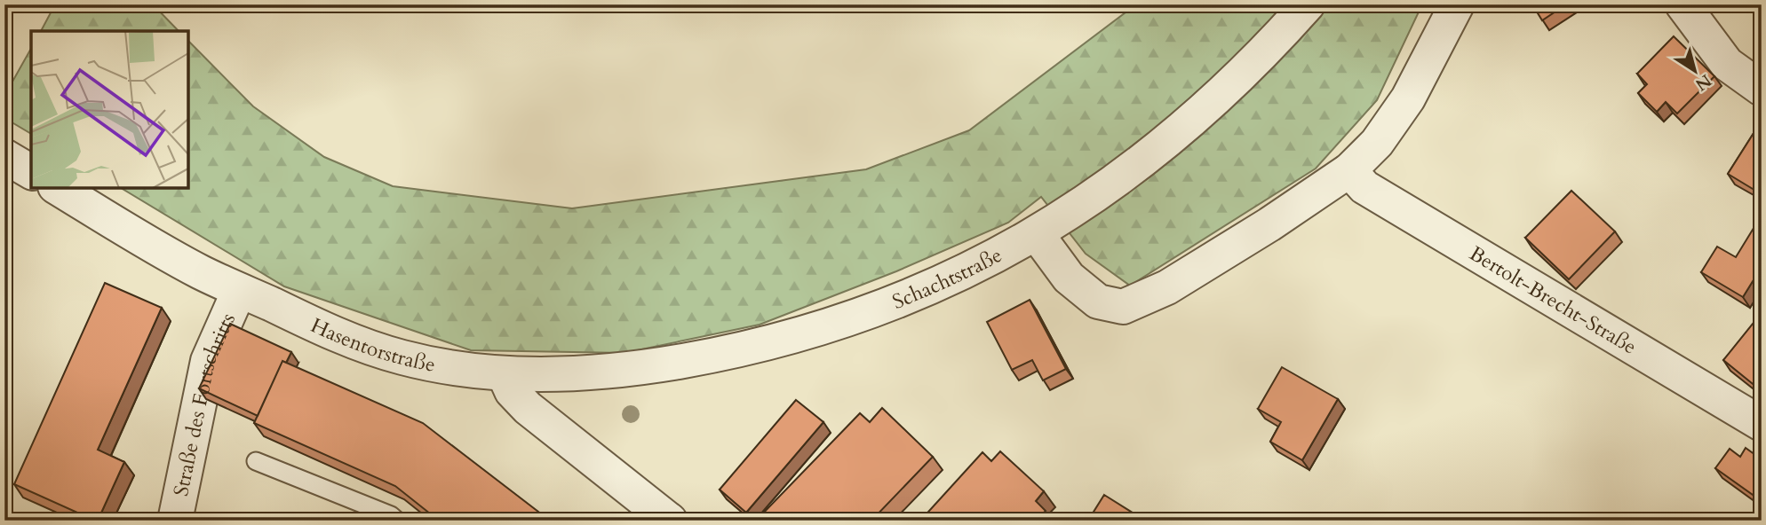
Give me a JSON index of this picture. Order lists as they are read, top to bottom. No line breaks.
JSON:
{"streets":{"street":["Schachtstraße","Bertolt-Brecht-Straße","Hasentorstraße","Straße des Fortschritts"]},"crossings":[["Schachtstraße","Hasentorstraße"],["Hasentorstraße","Straße des Fortschritts"]],"north":"bottom right"}
